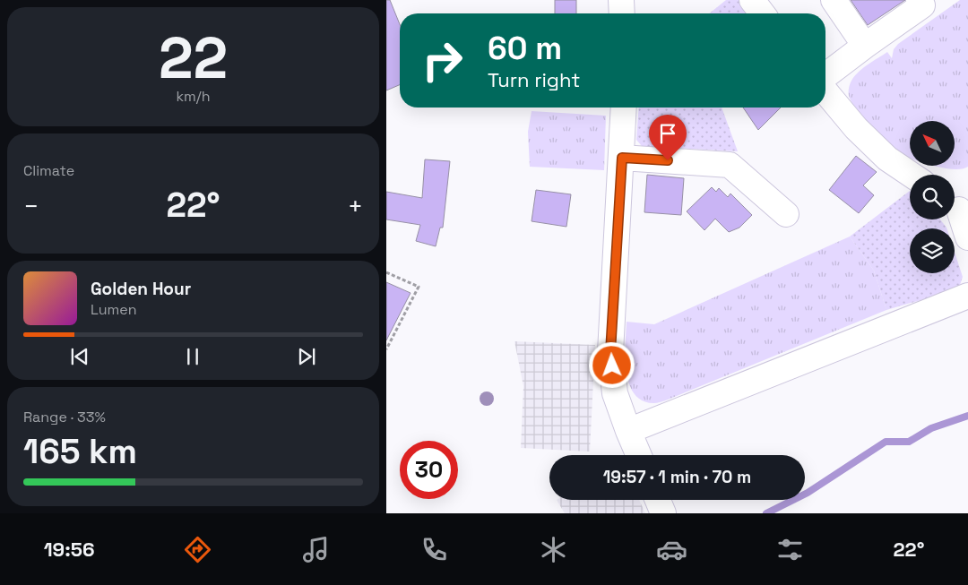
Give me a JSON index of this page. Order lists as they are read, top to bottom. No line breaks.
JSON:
{"north":"top left","page":{"tile":[["22","km/h"],"Climate",["Range · 33%","165 km"]],"turn":["60 m","Turn right"],"heat":["−","22°","+"],"song":["Golden Hour","Lumen"],"limit":"30","trip":"19:57 · 1 min · 70 m","tabs":["19:56","22°"]}}
